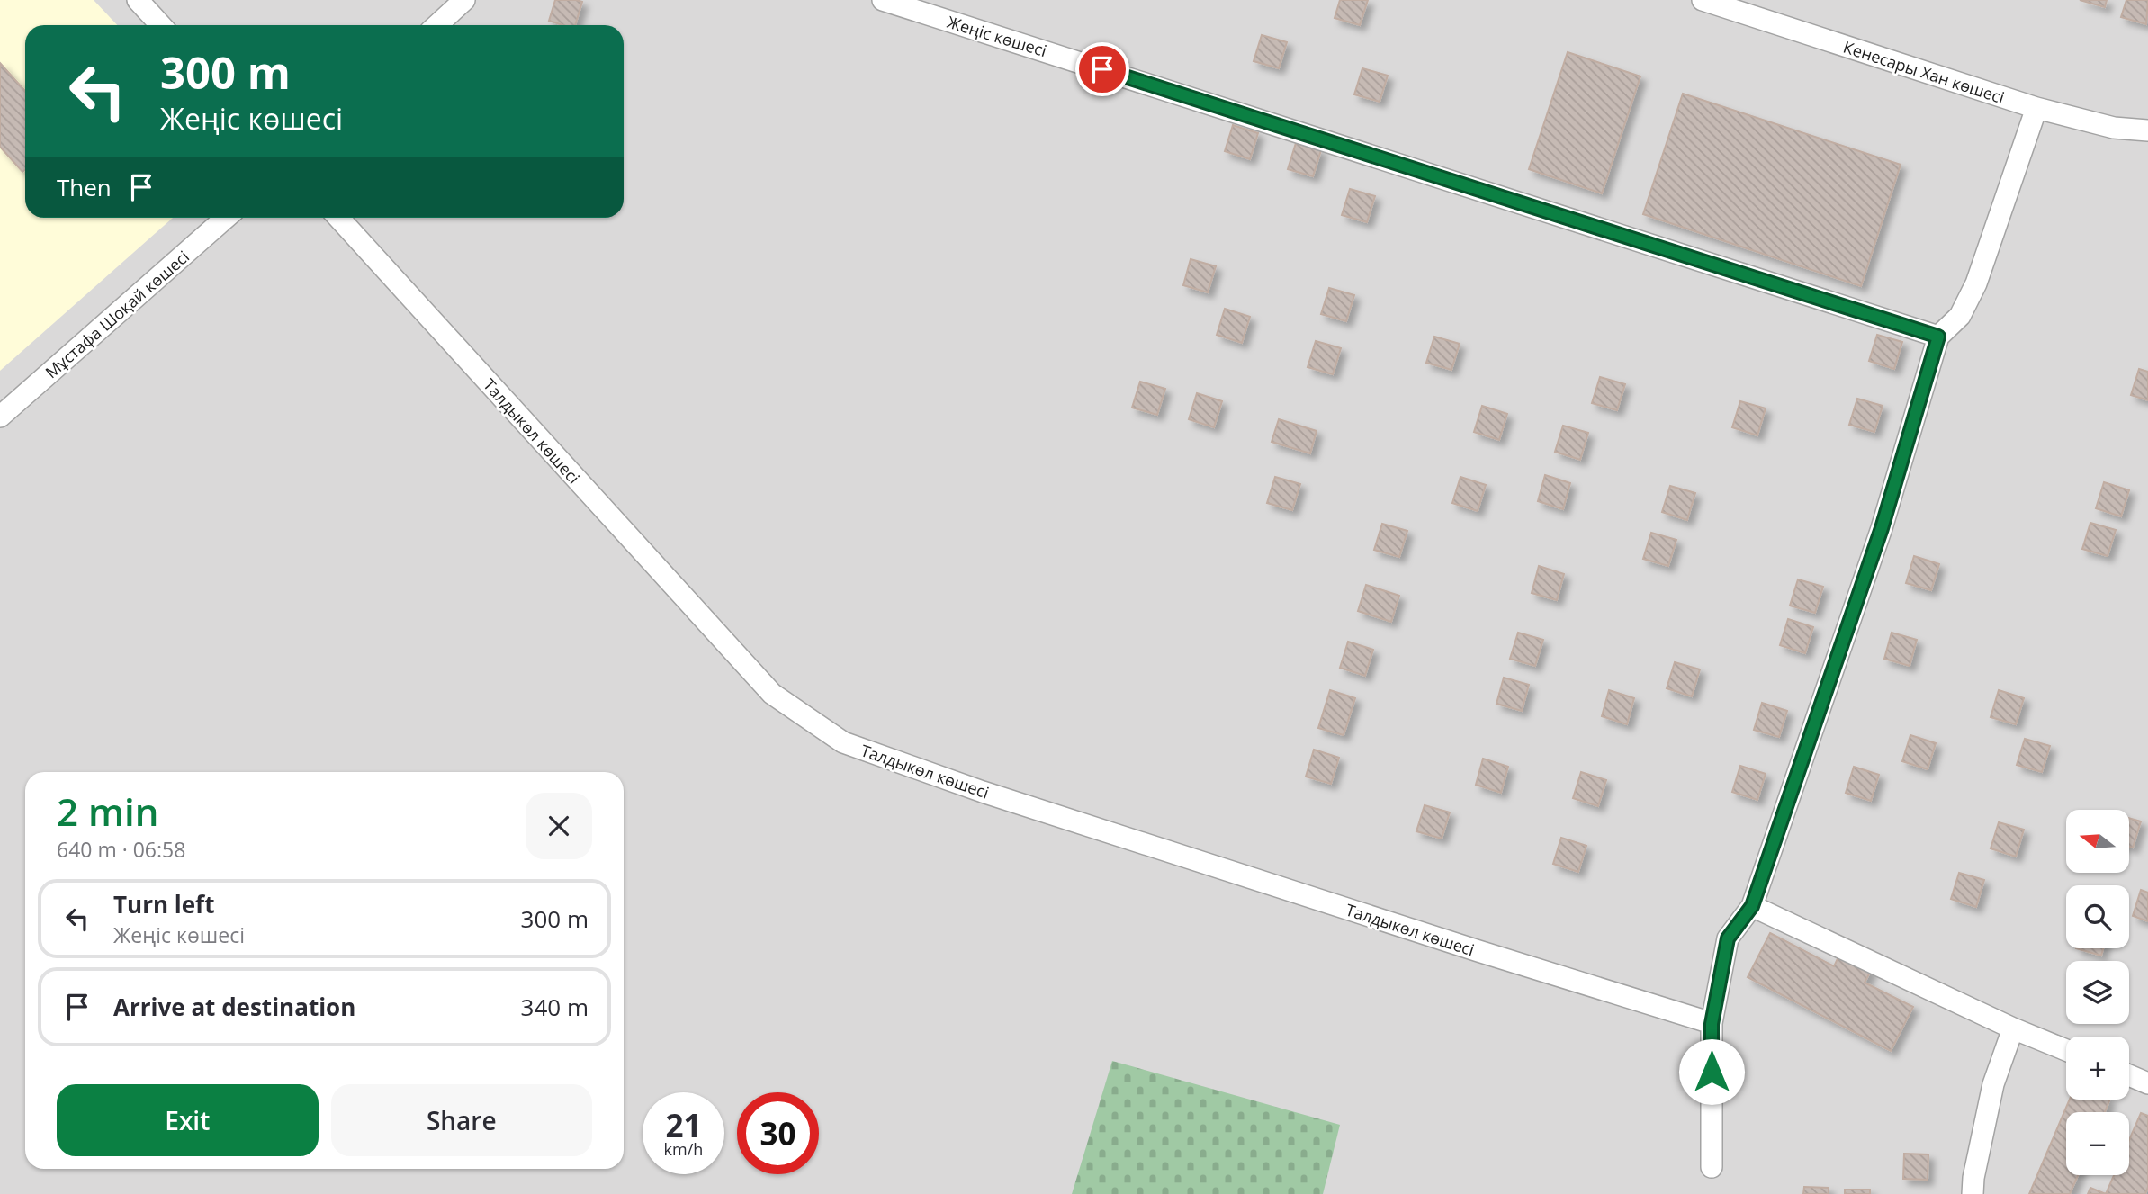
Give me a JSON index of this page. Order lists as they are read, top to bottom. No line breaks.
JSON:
{"streets":{"street":["Жеңіс көшесі","Кенесары Хан көшесі","Мұстафа Шоқай көшесі","Талдыкөл көшесі"]},"north":"left","page":{"turn":["300 m","Жеңіс көшесі"],"then":"Then","heading":["2 min","640 m · 06:58"],"map_buttons":["+","−"],"list":[{"name":"Turn left","note":"Жеңіс көшесі","value":"300 m"},{"name":"Arrive at destination","value":"340 m"}],"buttons":["Exit","Share"],"speed":"21 km/h","limit":"30"}}
